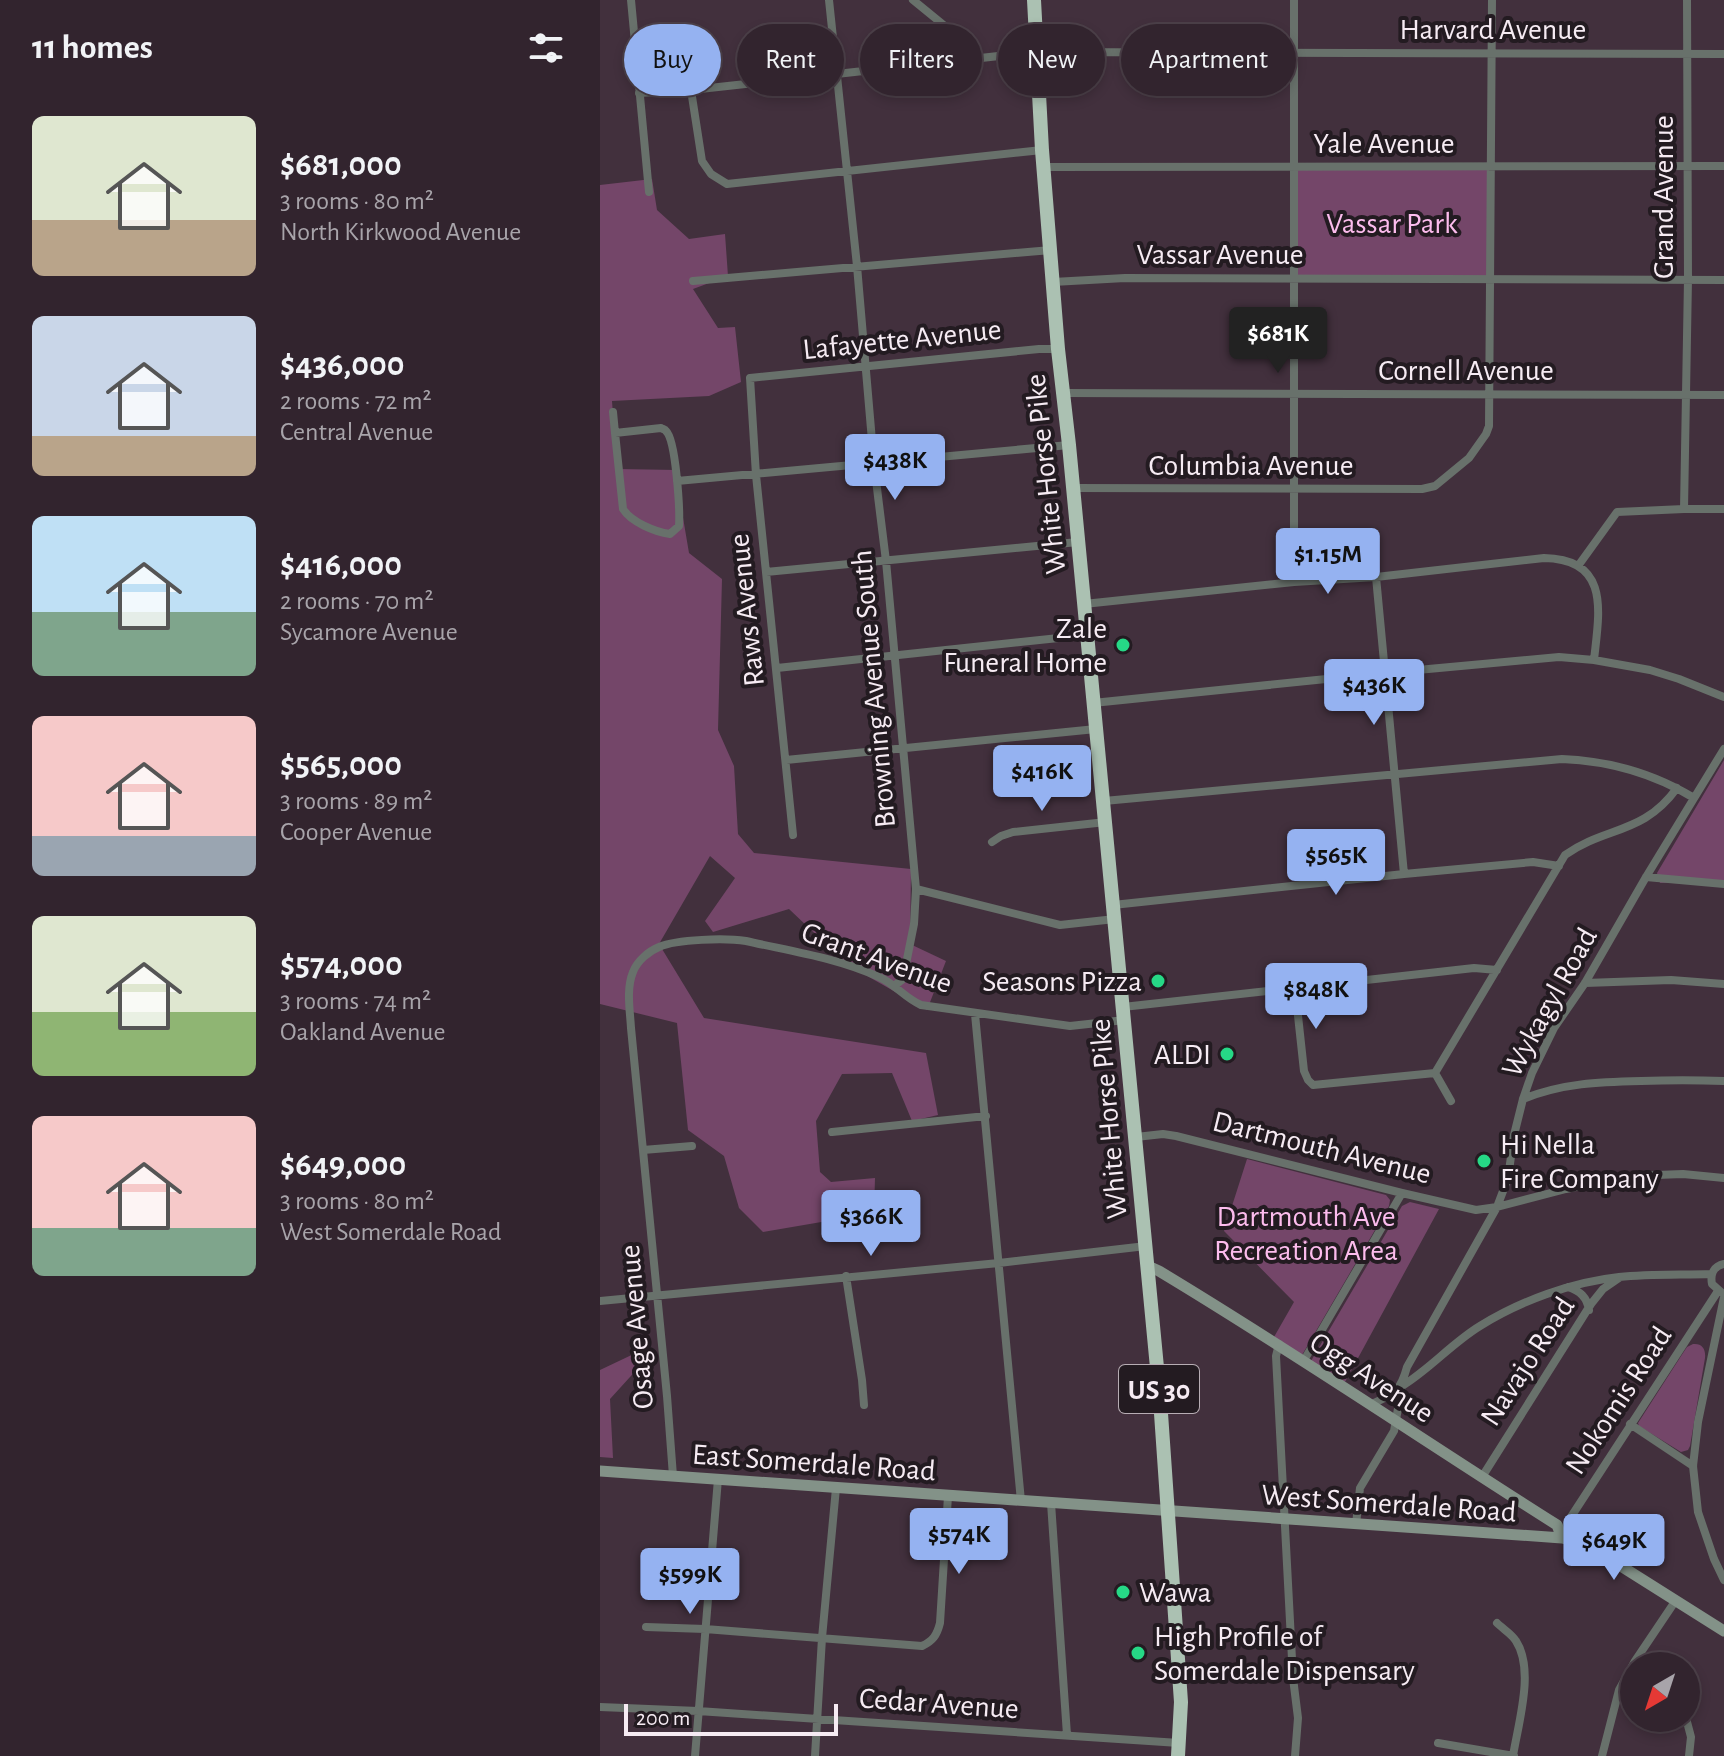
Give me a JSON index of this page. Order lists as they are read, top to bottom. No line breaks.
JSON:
{"streets":{"highway":["White Horse Pike","US 30"],"main road":["Ogg Avenue","East Somerdale Road","West Somerdale Road"],"street":["Harvard Avenue","Yale Avenue","Grand Avenue","Vassar Avenue","Lafayette Avenue","Cornell Avenue","Columbia Avenue","Raws Avenue","Browning Avenue South","Grant Avenue","Wykagyl Road","Dartmouth Avenue","Osage Avenue","Navajo Road","Nokomis Road","Cedar Avenue"]},"crossings":[["Harvard Avenue","Grand Avenue"],["Yale Avenue","Grand Avenue"],["Yale Avenue","White Horse Pike"],["Grand Avenue","Vassar Avenue"],["Grand Avenue","Cornell Avenue"],["Vassar Avenue","White Horse Pike"],["Lafayette Avenue","White Horse Pike"],["Lafayette Avenue","Raws Avenue"],["Lafayette Avenue","Browning Avenue South"],["Cornell Avenue","Columbia Avenue"],["Cornell Avenue","White Horse Pike"],["Columbia Avenue","White Horse Pike"],["White Horse Pike","Grant Avenue"],["White Horse Pike","Dartmouth Avenue"],["White Horse Pike","Ogg Avenue"],["White Horse Pike","East Somerdale Road"],["White Horse Pike","West Somerdale Road"],["White Horse Pike","Cedar Avenue"],["Browning Avenue South","Grant Avenue"],["Grant Avenue","Osage Avenue"],["Wykagyl Road","Dartmouth Avenue"],["Wykagyl Road","Ogg Avenue"],["Osage Avenue","East Somerdale Road"],["Navajo Road","Ogg Avenue"],["Ogg Avenue","Nokomis Road"],["Ogg Avenue","West Somerdale Road"],["Nokomis Road","West Somerdale Road"],["East Somerdale Road","West Somerdale Road"]],"parks":["Vassar Park","Dartmouth Ave Recreation Area"],"places":["Zale Funeral Home","Seasons Pizza","ALDI","Hi Nella Fire Company","Wawa","High Profile of Somerdale Dispensary"],"scale_bar":"200 m","north":"bottom left","page":{"heading":"11 homes","chip":["Buy","Rent","Filters","New","Apartment"],"list":[{"name":"$681,000","note":"3 rooms · 80 m² · North Kirkwood Avenue"},{"name":"$436,000","note":"2 rooms · 72 m² · Central Avenue"},{"name":"$416,000","note":"2 rooms · 70 m² · Sycamore Avenue"},{"name":"$565,000","note":"3 rooms · 89 m² · Cooper Avenue"},{"name":"$574,000","note":"3 rooms · 74 m² · Oakland Avenue"},{"name":"$649,000","note":"3 rooms · 80 m² · West Somerdale Road"}],"price":["$681K","$438K","$1.15M","$436K","$416K","$565K","$848K","$366K","$574K","$649K","$599K"],"scale":"200 m"}}
